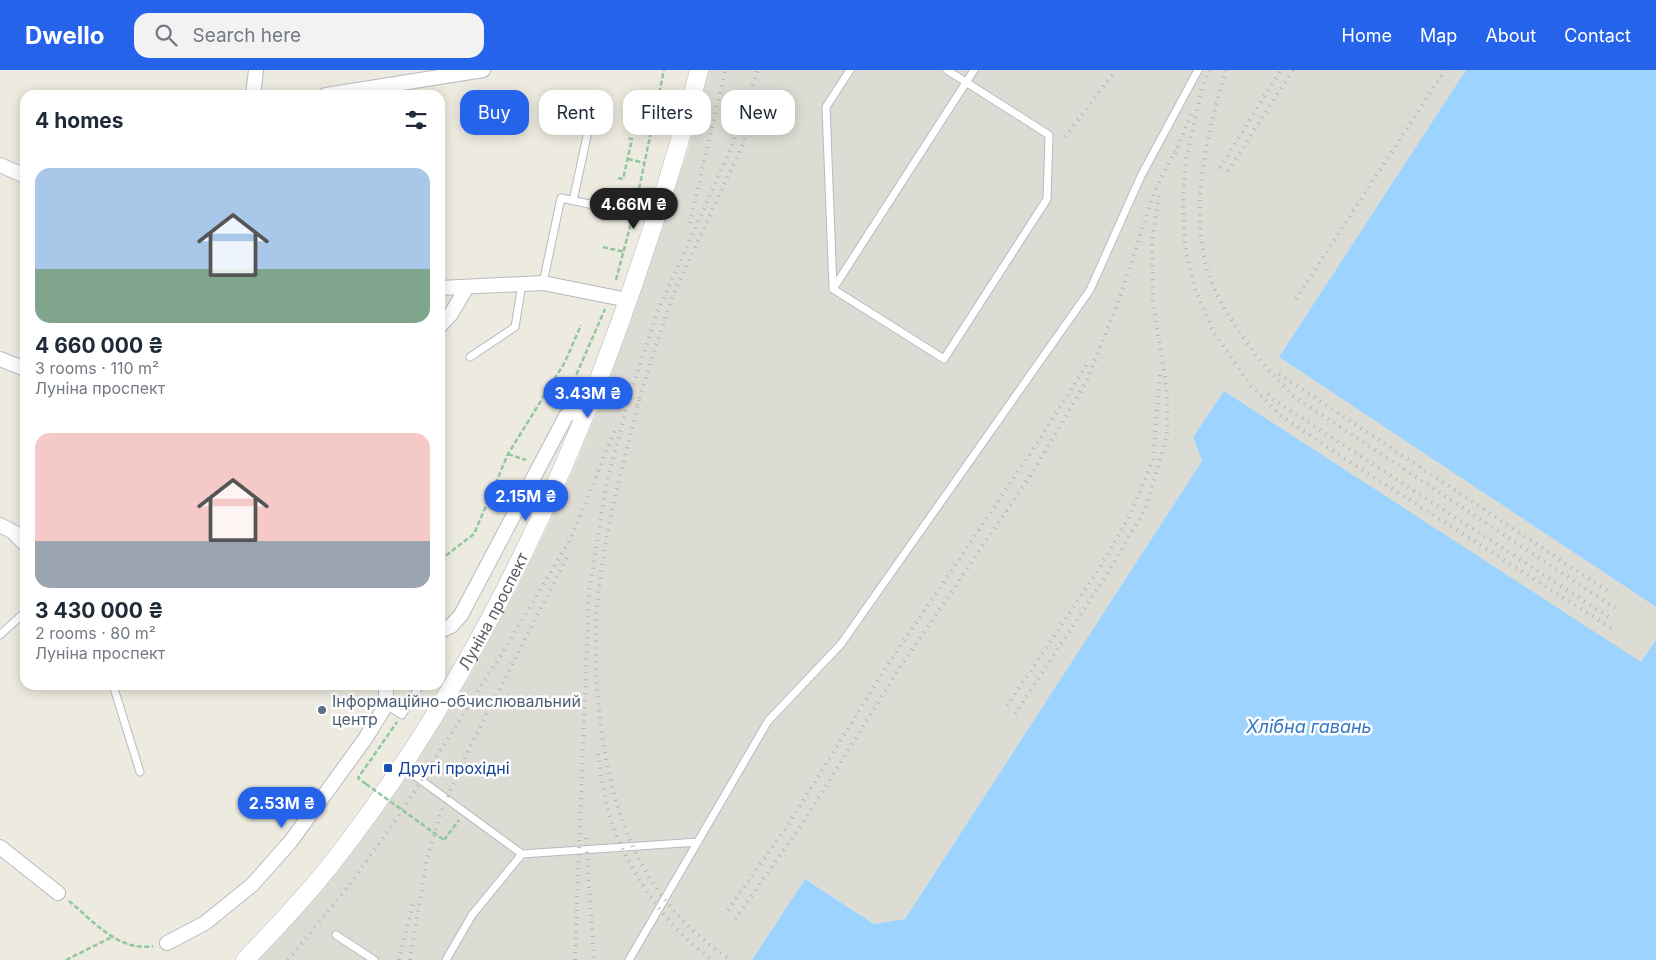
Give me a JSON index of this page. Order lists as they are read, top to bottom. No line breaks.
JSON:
{"streets":{"street":["Луніна проспект"]},"water":["Хлібна гавань"],"places":{"other":["Інформаційно-обчислювальний центр"],"transit":["Другі прохідні"]},"page":{"header":"Dwello","search":"Search here","nav":["Home","Map","About","Contact"],"chip":["Buy","Rent","Filters","New"],"heading":"4 homes","list":[{"name":"4 660 000 ₴","note":"3 rooms · 110 m² · Луніна проспект"},{"name":"3 430 000 ₴","note":"2 rooms · 80 m² · Луніна проспект"}],"price":["4.66M ₴","3.43M ₴","2.15M ₴","2.53M ₴"]}}
